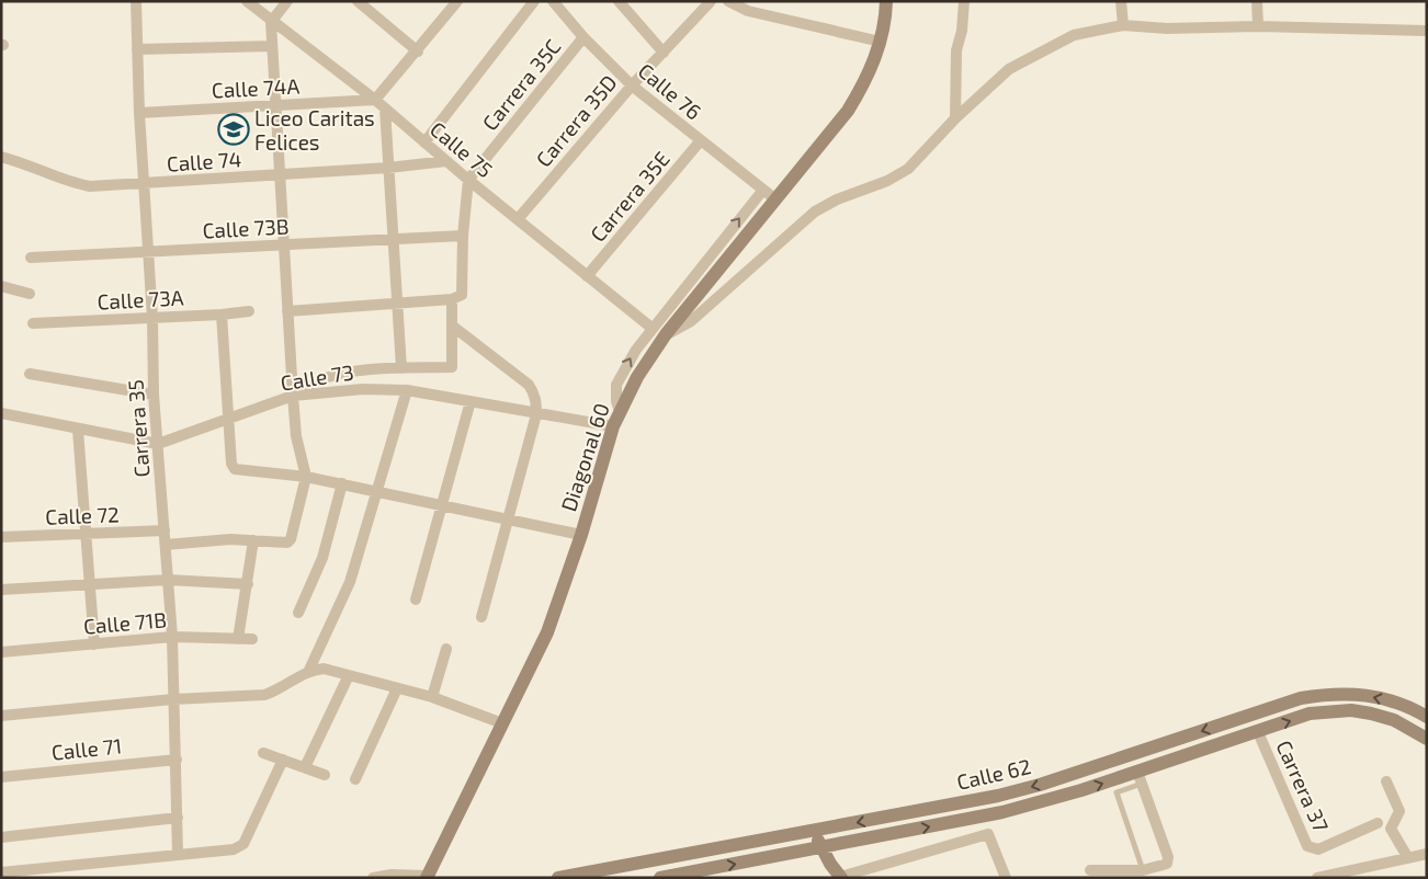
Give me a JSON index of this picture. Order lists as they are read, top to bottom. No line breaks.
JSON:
{"streets":{"main road":["Diagonal 60","Calle 62"],"street":["Carrera 35C","Calle 74A","Calle 76","Carrera 35D","Calle 75","Calle 74","Carrera 35E","Calle 73B","Calle 73A","Calle 73","Carrera 35","Calle 72","Calle 71B","Calle 71","Carrera 37"]},"crossings":[["Carrera 35C","Calle 76"],["Carrera 35C","Calle 75"],["Calle 74A","Calle 75"],["Calle 74A","Carrera 35"],["Calle 76","Carrera 35D"],["Calle 76","Carrera 35E"],["Calle 76","Diagonal 60"],["Carrera 35D","Calle 75"],["Calle 75","Calle 74"],["Calle 75","Carrera 35E"],["Calle 74","Carrera 35"],["Calle 73B","Carrera 35"],["Calle 73A","Carrera 35"],["Calle 73","Carrera 35"],["Calle 73","Diagonal 60"],["Carrera 35","Calle 72"],["Carrera 35","Calle 71B"],["Carrera 35","Calle 71"],["Calle 62","Carrera 37"]],"places":{"school or university":["Liceo Caritas Felices"]}}
